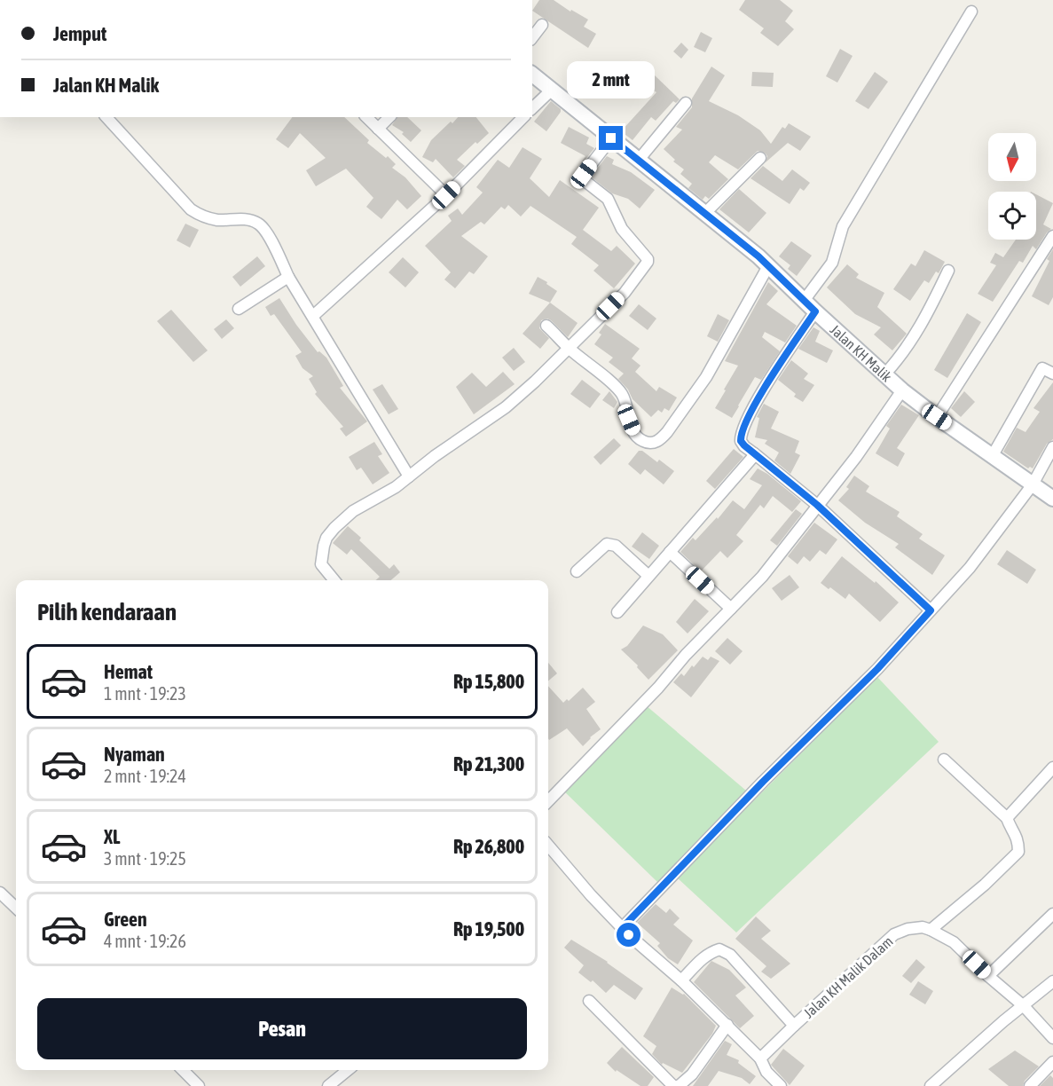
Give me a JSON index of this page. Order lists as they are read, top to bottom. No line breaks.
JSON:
{"streets":{"street":["Jalan KH Malik","Jalan KH Malik Dalam"]},"north":"bottom","page":{"banner":["Jemput","Jalan KH Malik"],"bubble":"2 mnt","heading":"Pilih kendaraan","list":[{"name":"Hemat","note":"1 mnt · 19:23","value":"Rp 15,800"},{"name":"Nyaman","note":"2 mnt · 19:24","value":"Rp 21,300"},{"name":"XL","note":"3 mnt · 19:25","value":"Rp 26,800"},{"name":"Green","note":"4 mnt · 19:26","value":"Rp 19,500"}],"buttons":"Pesan"}}
